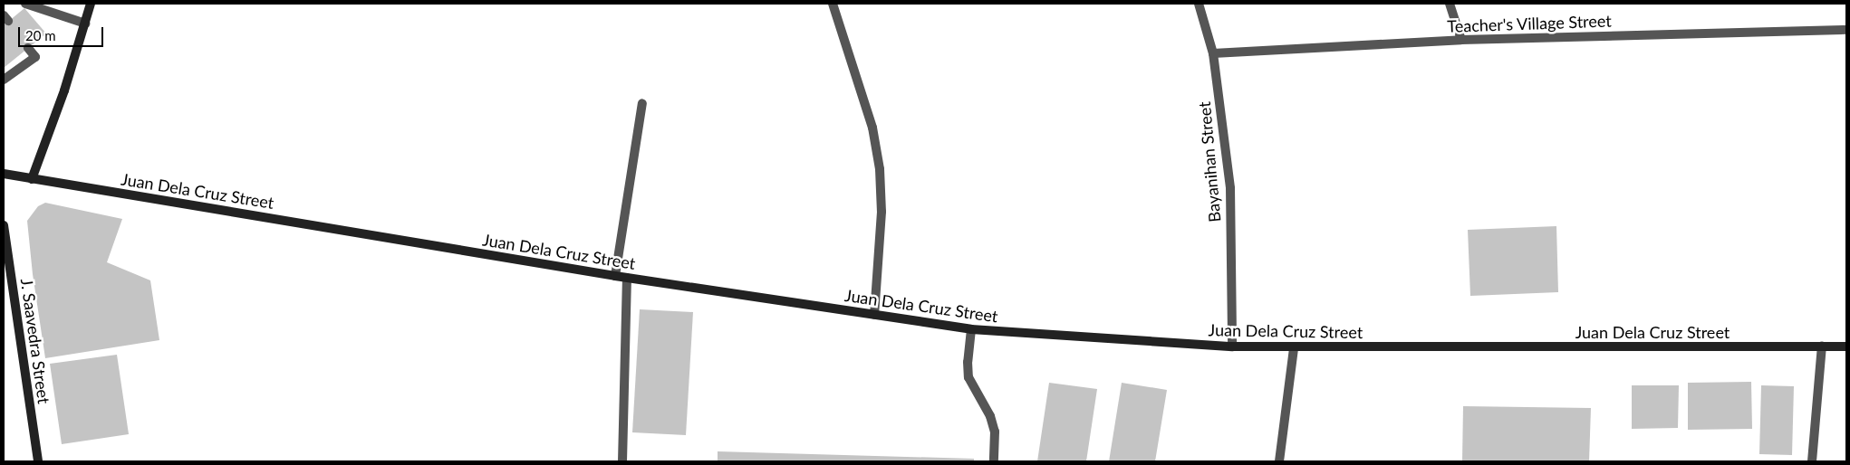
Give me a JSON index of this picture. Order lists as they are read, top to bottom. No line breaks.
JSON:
{"streets":{"street":["Teacher's Village Street","Bayanihan Street","Juan Dela Cruz Street","J. Saavedra Street"]},"crossings":[["Teacher's Village Street","Bayanihan Street"],["Bayanihan Street","Juan Dela Cruz Street"]],"scale_bar":"20 m"}
